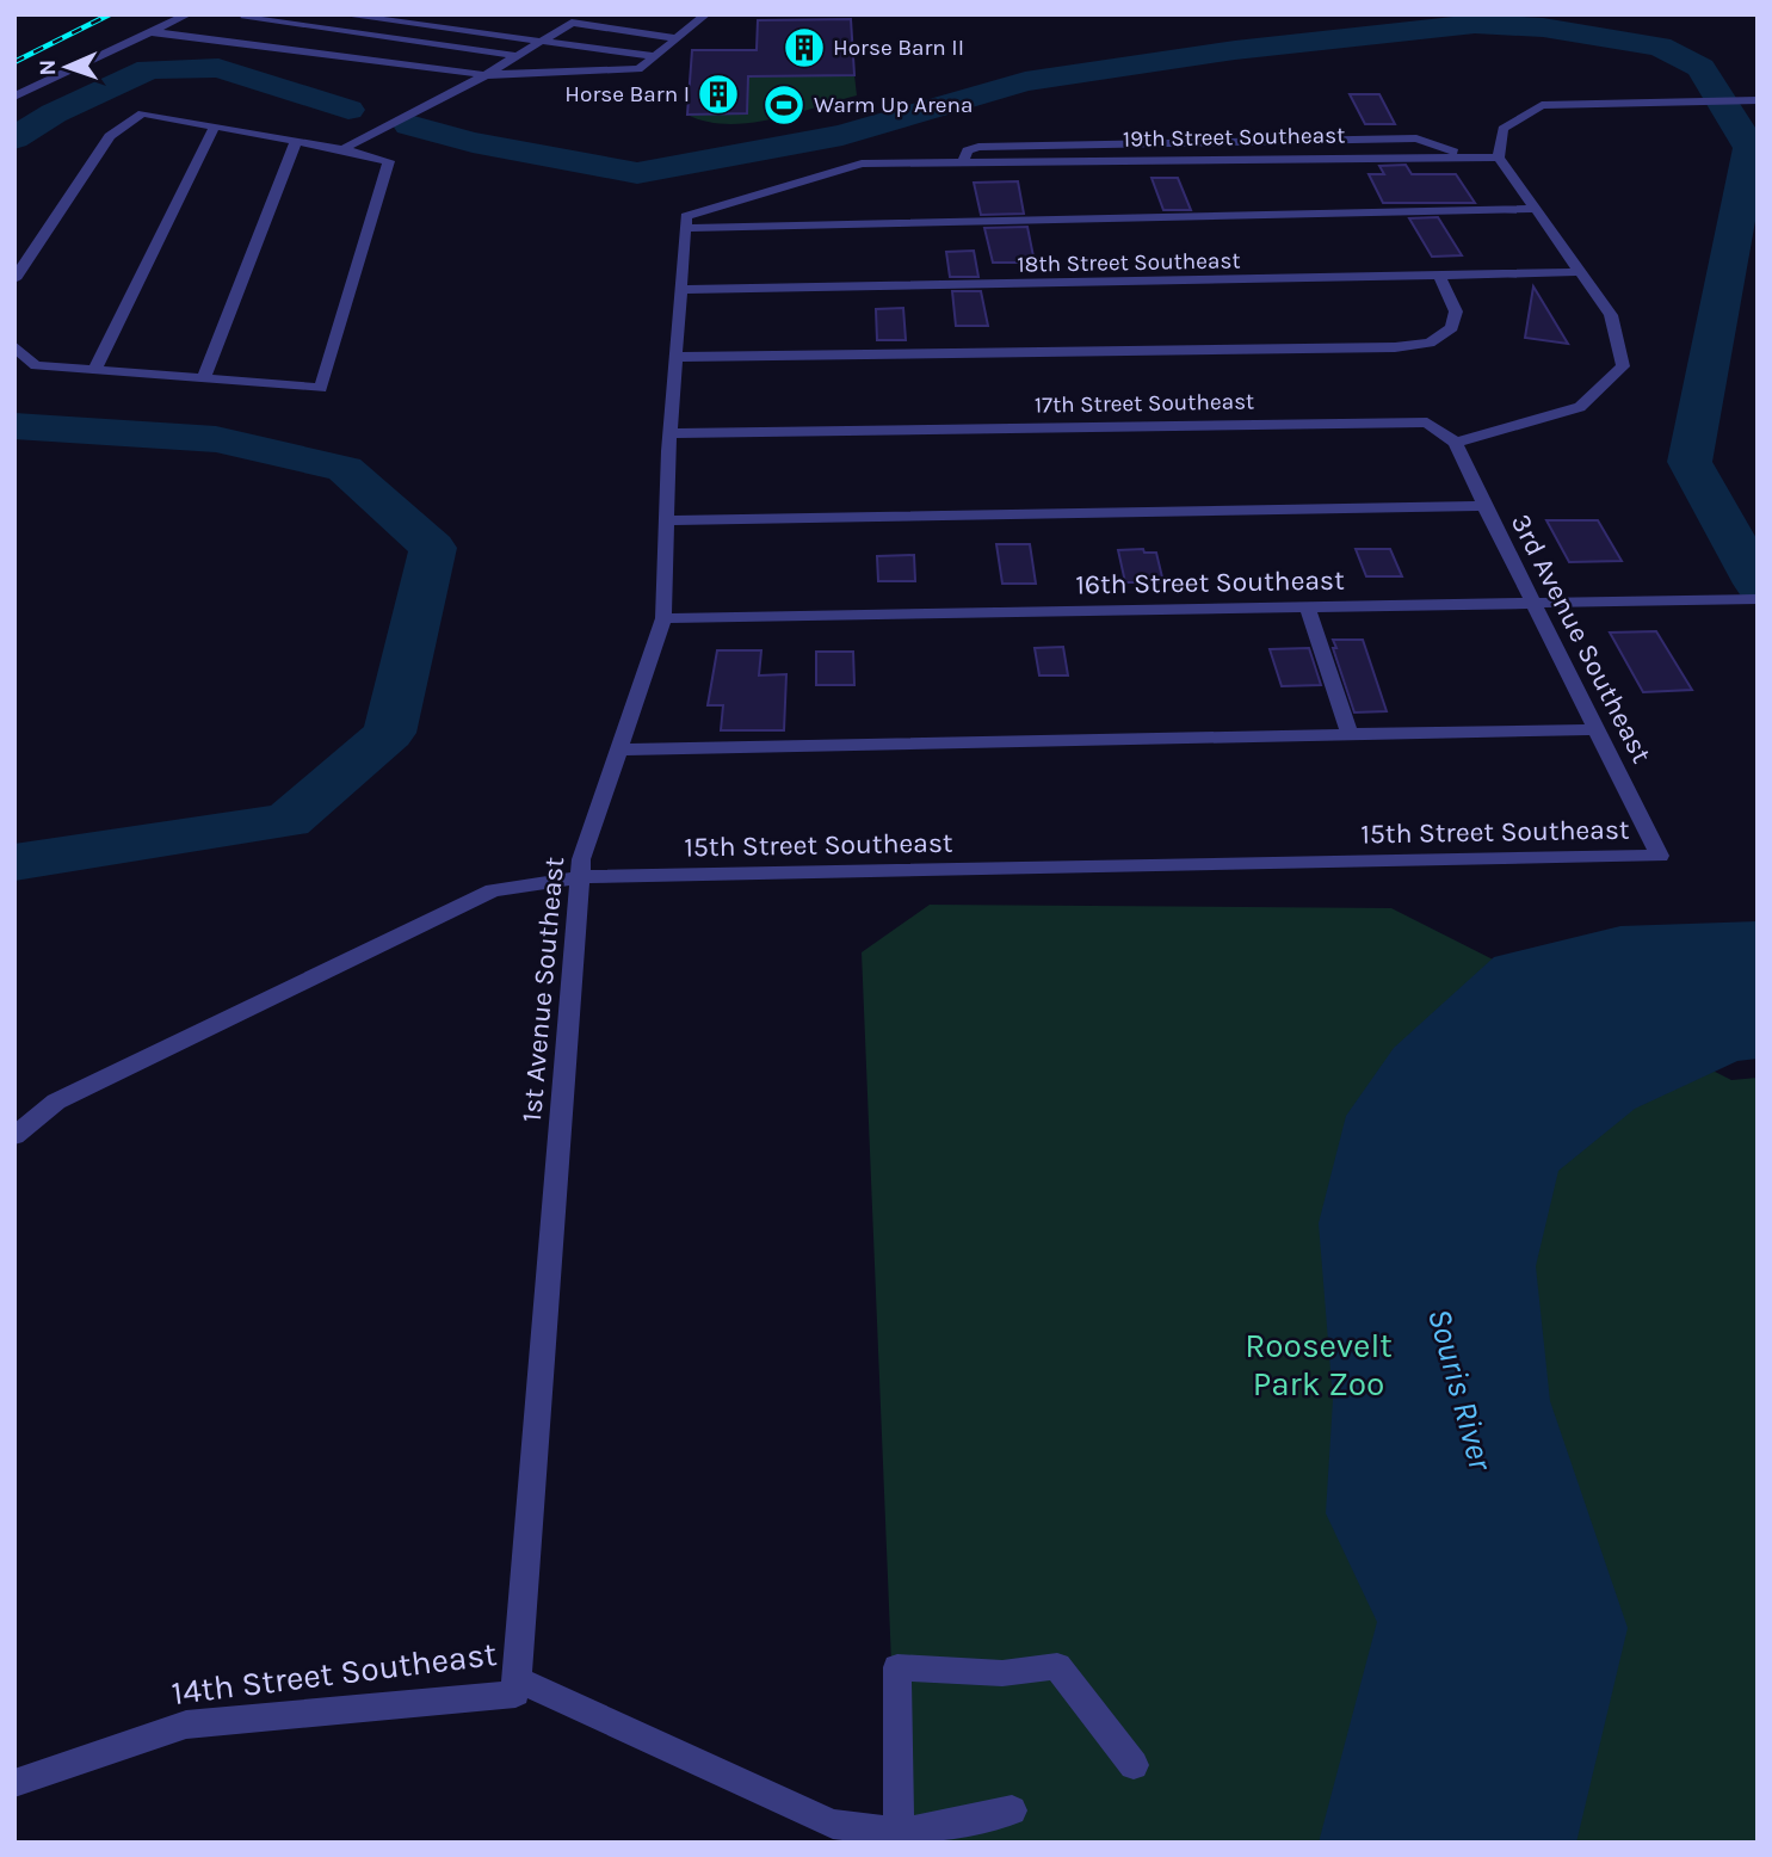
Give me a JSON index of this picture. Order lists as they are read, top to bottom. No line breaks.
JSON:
{"streets":{"street":["19th Street Southeast","18th Street Southeast","17th Street Southeast","16th Street Southeast","3rd Avenue Southeast","15th Street Southeast","1st Avenue Southeast","14th Street Southeast"]},"crossings":[["19th Street Southeast","1st Avenue Southeast"],["18th Street Southeast","1st Avenue Southeast"],["17th Street Southeast","3rd Avenue Southeast"],["17th Street Southeast","1st Avenue Southeast"],["16th Street Southeast","3rd Avenue Southeast"],["16th Street Southeast","1st Avenue Southeast"],["3rd Avenue Southeast","15th Street Southeast"],["15th Street Southeast","1st Avenue Southeast"],["1st Avenue Southeast","14th Street Southeast"]],"water":["Souris River"],"parks":["Roosevelt Park Zoo"],"places":{"building":["Horse Barn II","Horse Barn I"],"sports":["Warm Up Arena"]},"north":"left"}
